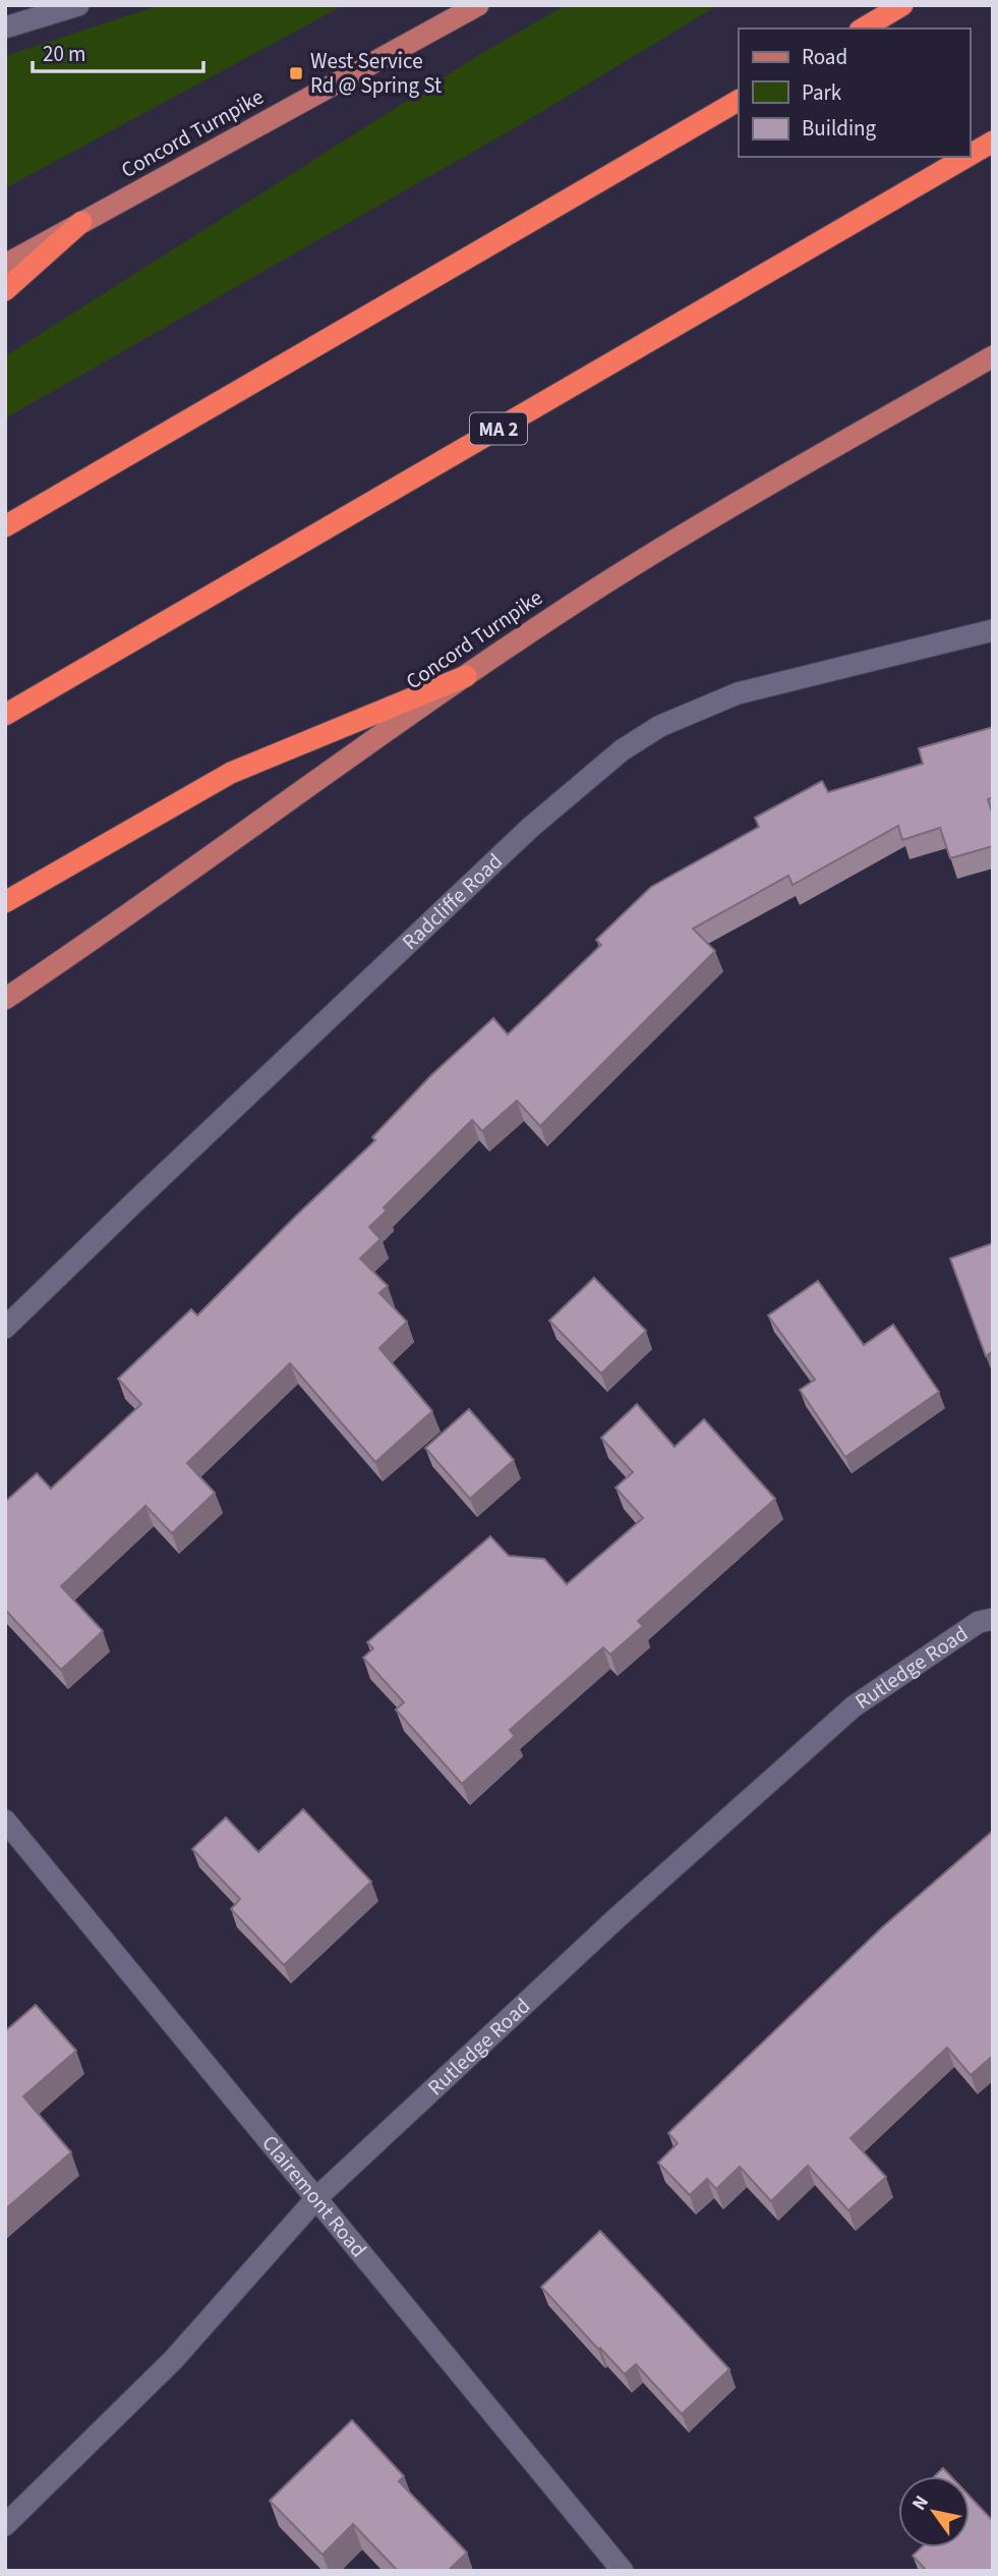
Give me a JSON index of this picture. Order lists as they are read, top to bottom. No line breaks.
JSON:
{"streets":{"highway":["MA 2"],"main road":["Concord Turnpike"],"street":["Radcliffe Road","Rutledge Road","Clairemont Road"]},"crossings":[["Rutledge Road","Clairemont Road"]],"places":{"transit":["West Service Rd @ Spring St"]},"legend":["Road","Park","Building"],"scale_bar":"20 m","north":"top left"}
